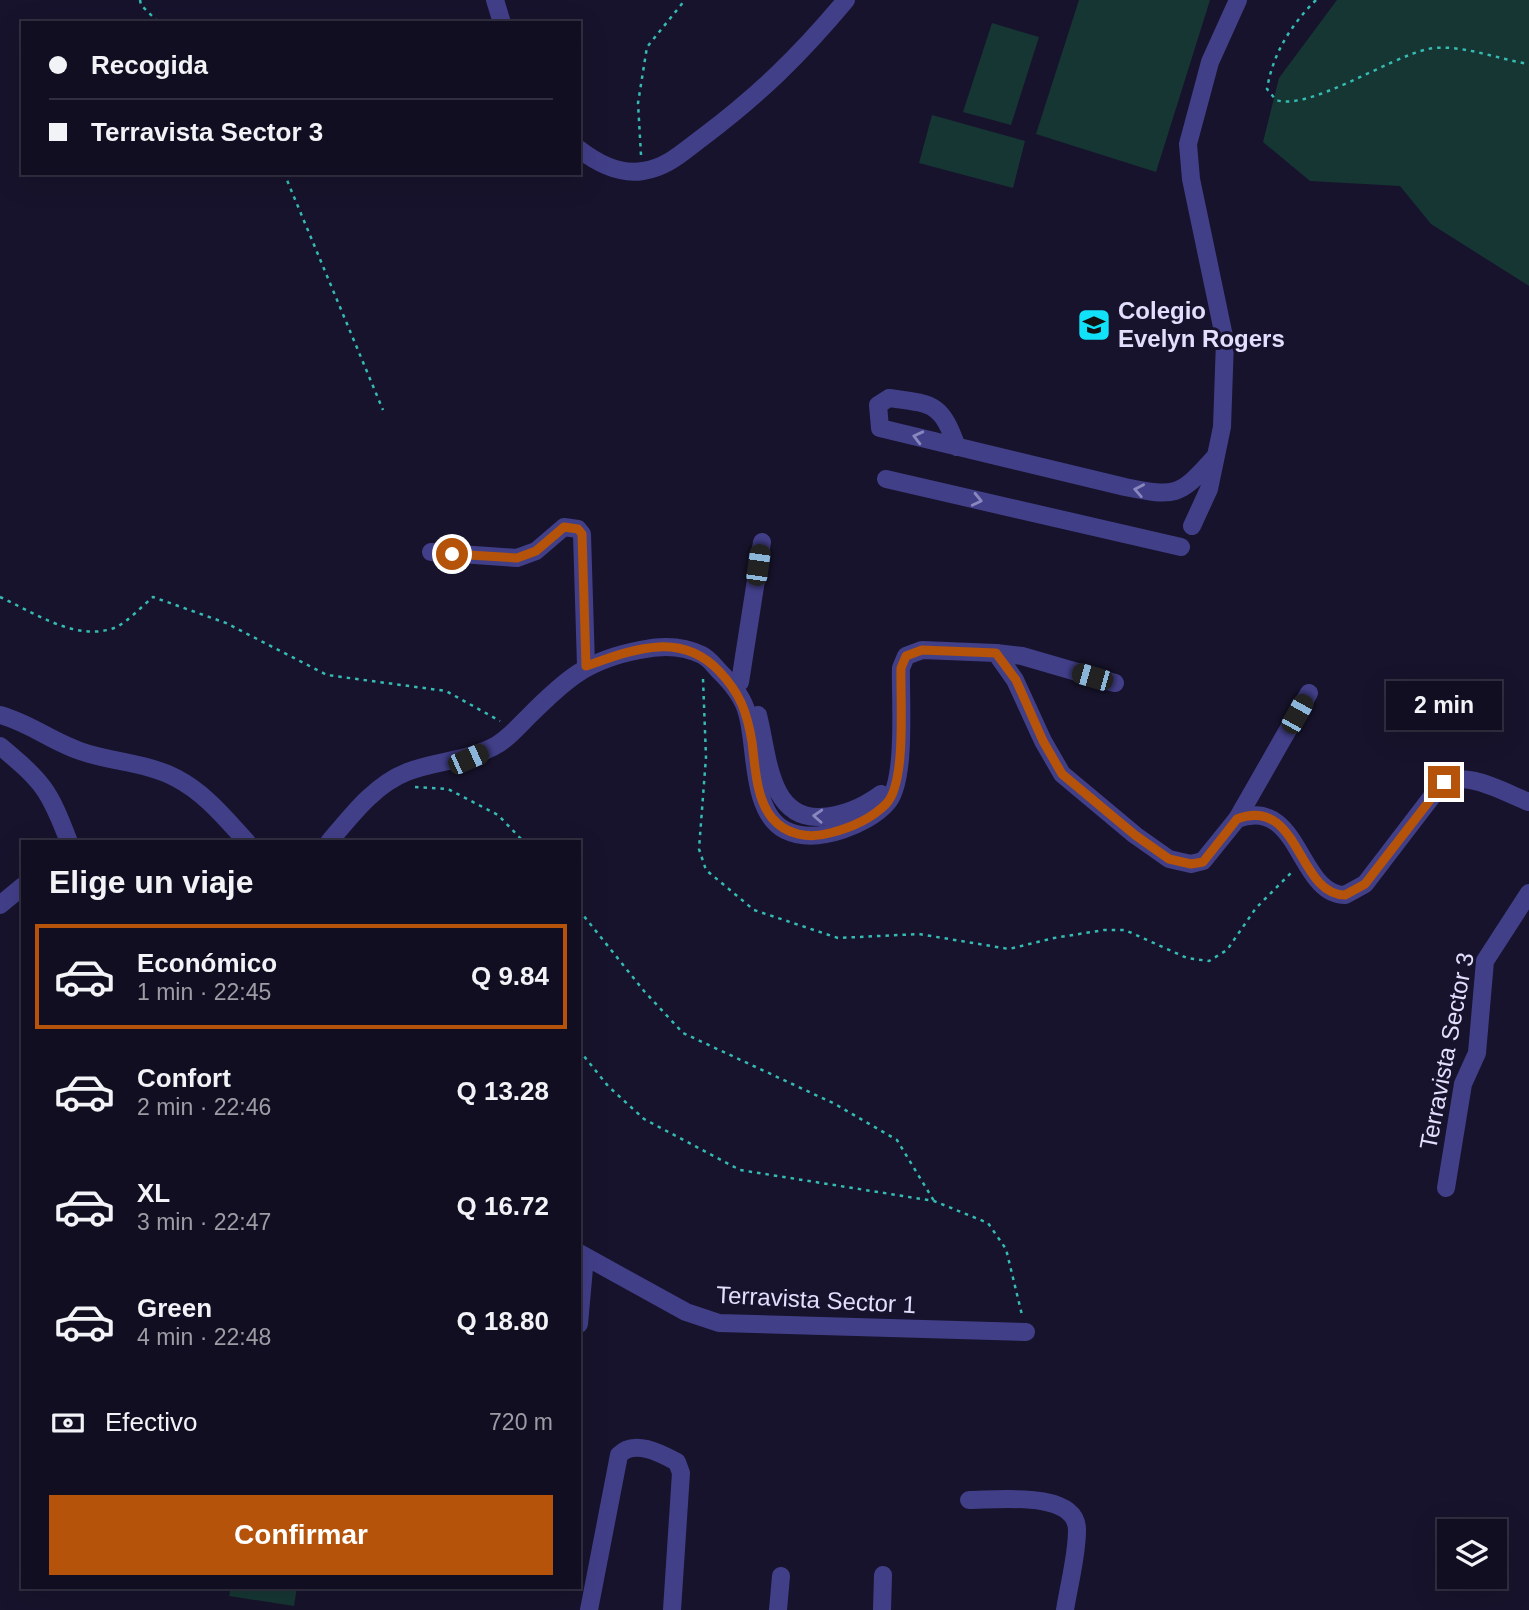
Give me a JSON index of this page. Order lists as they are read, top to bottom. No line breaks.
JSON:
{"streets":{"street":["Terravista Sector 3","Terravista Sector 1"]},"places":{"school or university":["Colegio Evelyn Rogers"]},"page":{"banner":["Recogida","Terravista Sector 3"],"bubble":"2 min","heading":"Elige un viaje","list":[{"name":"Económico","note":"1 min · 22:45","value":"Q 9.84"},{"name":"Confort","note":"2 min · 22:46","value":"Q 13.28"},{"name":"XL","note":"3 min · 22:47","value":"Q 16.72"},{"name":"Green","note":"4 min · 22:48","value":"Q 18.80"}],"pay":["Efectivo","720 m"],"buttons":"Confirmar"}}
